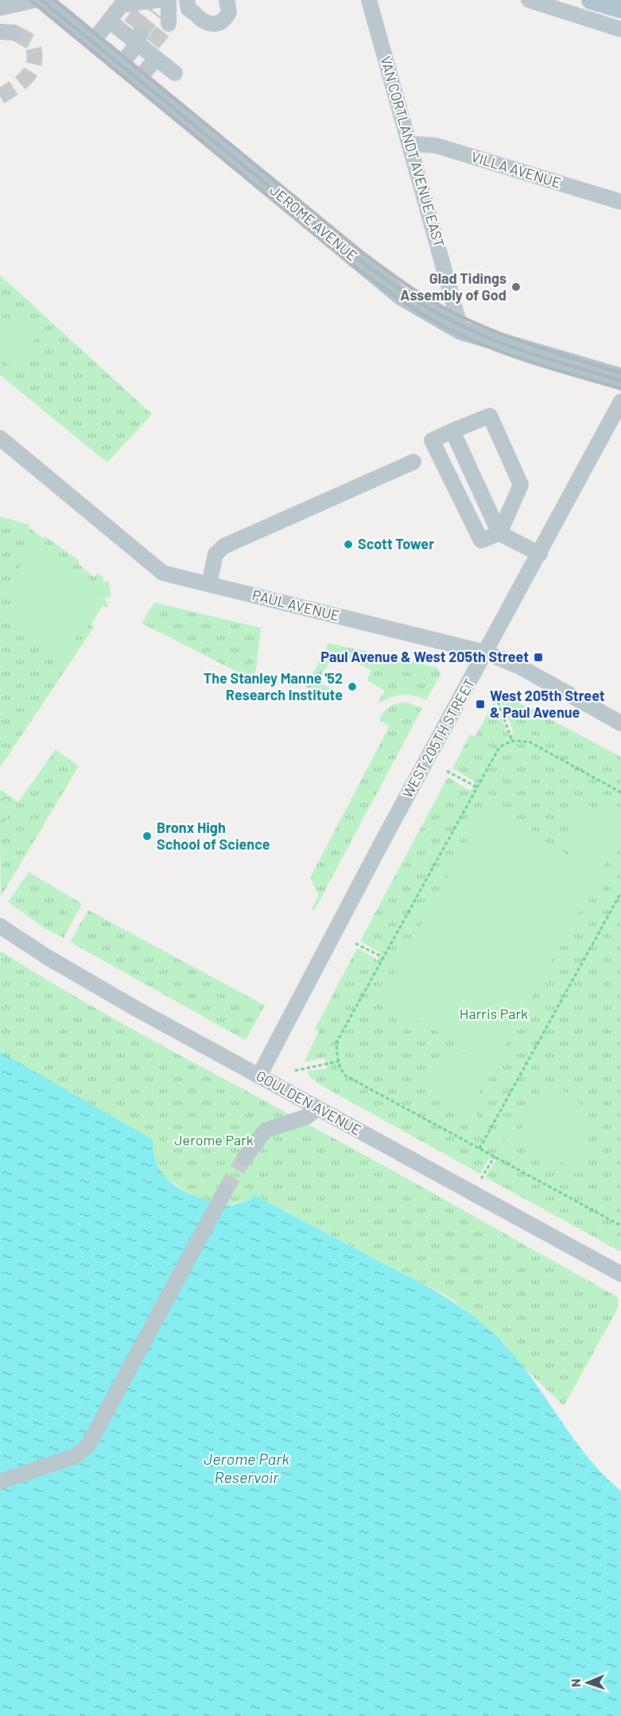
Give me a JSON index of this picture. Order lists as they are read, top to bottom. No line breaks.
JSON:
{"streets":{"main road":["JEROME AVENUE"],"street":["VAN CORTLANDT AVENUE EAST","VILLA AVENUE","PAUL AVENUE","WEST 205TH STREET","GOULDEN AVENUE"]},"crossings":[["VAN CORTLANDT AVENUE EAST","VILLA AVENUE"],["VAN CORTLANDT AVENUE EAST","JEROME AVENUE"],["PAUL AVENUE","WEST 205TH STREET"],["WEST 205TH STREET","GOULDEN AVENUE"]],"water":["Jerome Park Reservoir"],"parks":["Harris Park","Jerome Park"],"places":{"other":["Glad Tidings Assembly of God","Scott Tower","The Stanley Manne '52 Research Institute","Bronx High School of Science"],"transit":["Paul Avenue & West 205th Street","West 205th Street & Paul Avenue"]},"north":"left"}
